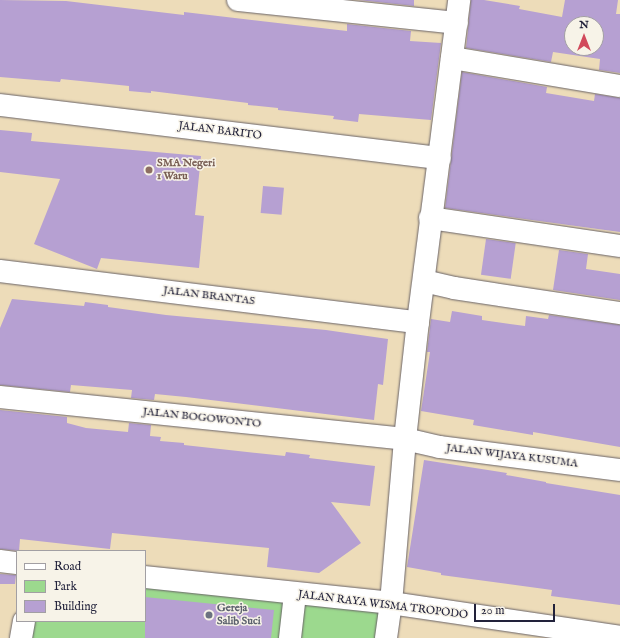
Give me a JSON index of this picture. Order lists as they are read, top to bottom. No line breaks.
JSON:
{"streets":{"street":["JALAN BARITO","JALAN BRANTAS","JALAN BOGOWONTO","JALAN WIJAYA KUSUMA","JALAN RAYA WISMA TROPODO"]},"crossings":[["JALAN BOGOWONTO","JALAN WIJAYA KUSUMA"]],"places":["SMA Negeri 1 Waru","Gereja Salib Suci"],"legend":["Road","Park","Building"],"scale_bar":"20 m","north":"top"}
